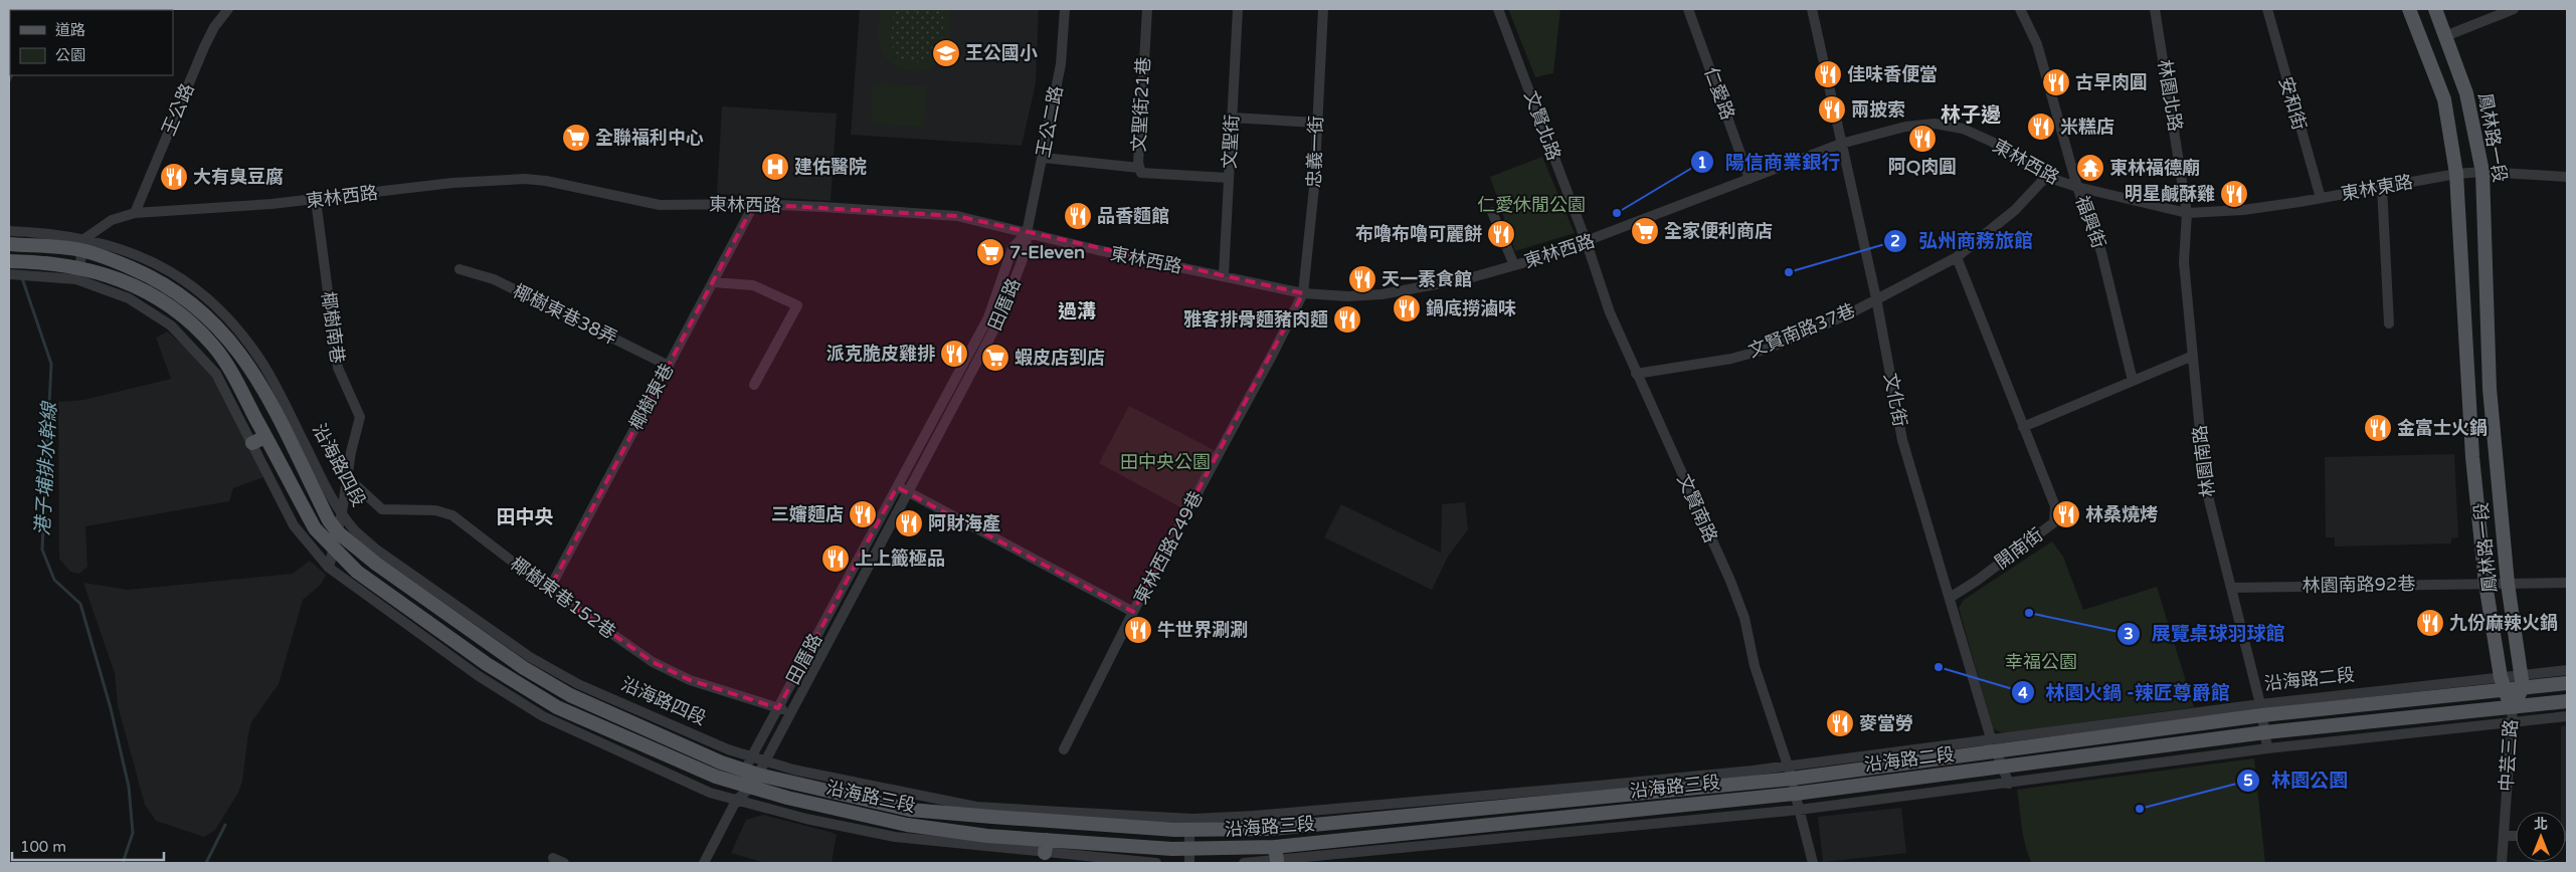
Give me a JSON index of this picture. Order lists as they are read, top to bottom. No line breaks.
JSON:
{"streets":{"main road":["鳳林路一段","沿海路四段","沿海路二段","沿海路三段"],"street":["仁愛路","林園北路","安和街","文聖街21巷","王公路","王公二路","文賢北路","文聖街","忠義一街","東林西路","東林東路","福興街","田厝路","椰樹東巷38弄","椰樹南巷","文賢南路37巷","椰樹東巷","文化街","林園南路","文賢南路","東林西路249巷","開南街","林園南路92巷","椰樹東巷152巷","中芸三路"]},"crossings":[["仁愛路","東林西路"],["林園北路","東林西路"],["林園北路","東林東路"],["林園北路","林園南路"],["安和街","東林東路"],["文聖街21巷","文聖街"],["王公路","東林西路"],["王公二路","東林西路"],["王公二路","田厝路"],["文賢北路","東林西路"],["文賢北路","文賢南路"],["鳳林路一段","東林東路"],["鳳林路一段","林園南路92巷"],["鳳林路一段","沿海路二段"],["鳳林路一段","中芸三路"],["文聖街","東林西路"],["忠義一街","東林西路"],["忠義一街","東林西路249巷"],["東林西路","東林東路"],["東林西路","福興街"],["東林西路","田厝路"],["東林西路","椰樹南巷"],["東林西路","文賢南路37巷"],["東林西路","椰樹東巷"],["東林西路","文化街"],["東林西路","林園南路"],["東林西路","沿海路四段"],["東林西路","文賢南路"],["東林西路","東林西路249巷"],["東林東路","林園南路"],["田厝路","沿海路四段"],["田厝路","椰樹東巷152巷"],["田厝路","沿海路三段"],["椰樹東巷38弄","椰樹東巷"],["椰樹南巷","沿海路四段"],["椰樹南巷","椰樹東巷152巷"],["文賢南路37巷","文化街"],["文賢南路37巷","文賢南路"],["文賢南路37巷","開南街"],["椰樹東巷","椰樹東巷152巷"],["文化街","開南街"],["文化街","沿海路二段"],["林園南路","林園南路92巷"],["林園南路","沿海路二段"],["沿海路四段","沿海路三段"],["文賢南路","沿海路二段"],["文賢南路","沿海路三段"],["沿海路二段","中芸三路"],["沿海路二段","沿海路三段"]],"districts":["林子邊","過溝","田中央"],"water":["港子埔排水幹線"],"parks":["仁愛休閒公園","田中央公園","幸福公園"],"places":{"school or university":["王公國小"],"restaurant":["佳味香便當","古早肉圓","兩披索","米糕店","阿Q肉圓","大有臭豆腐","明星鹹酥雞","品香麵館","布嚕布嚕可麗餅","天一素食館","鍋底撈滷味","雅客排骨麵豬肉麵","派克脆皮雞排","金富士火鍋","三嬸麵店","林桑燒烤","阿財海產","上上籤極品","九份麻辣火鍋","牛世界涮涮","麥當勞"],"supermarket":["全聯福利中心","全家便利商店","7-Eleven","蝦皮店到店"],"hospital":["建佑醫院"],"temple":["東林福德廟"],"other":["陽信商業銀行","弘州商務旅館","展覽桌球羽球館","林園火鍋 -辣匠尊爵館","林園公園"]},"legend":["道路","公園"],"scale_bar":"100 m","north":"top"}
